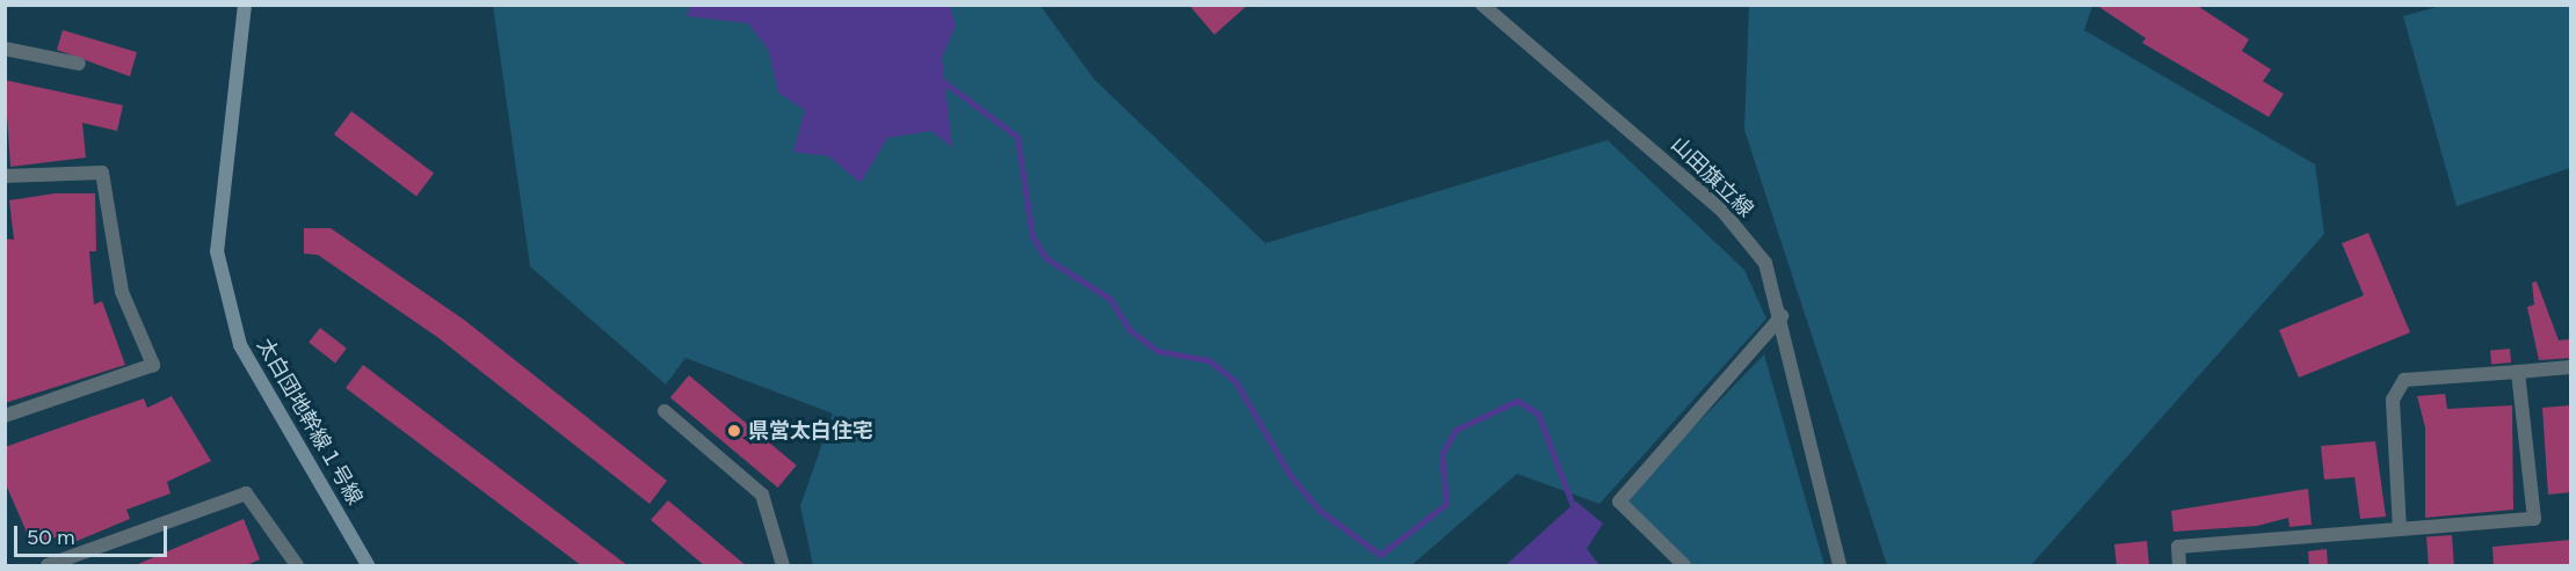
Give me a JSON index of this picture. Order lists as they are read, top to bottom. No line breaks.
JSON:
{"streets":{"street":["山田旗立線","太白団地幹線１号線"]},"places":["県営太白住宅"],"scale_bar":"50 m"}
